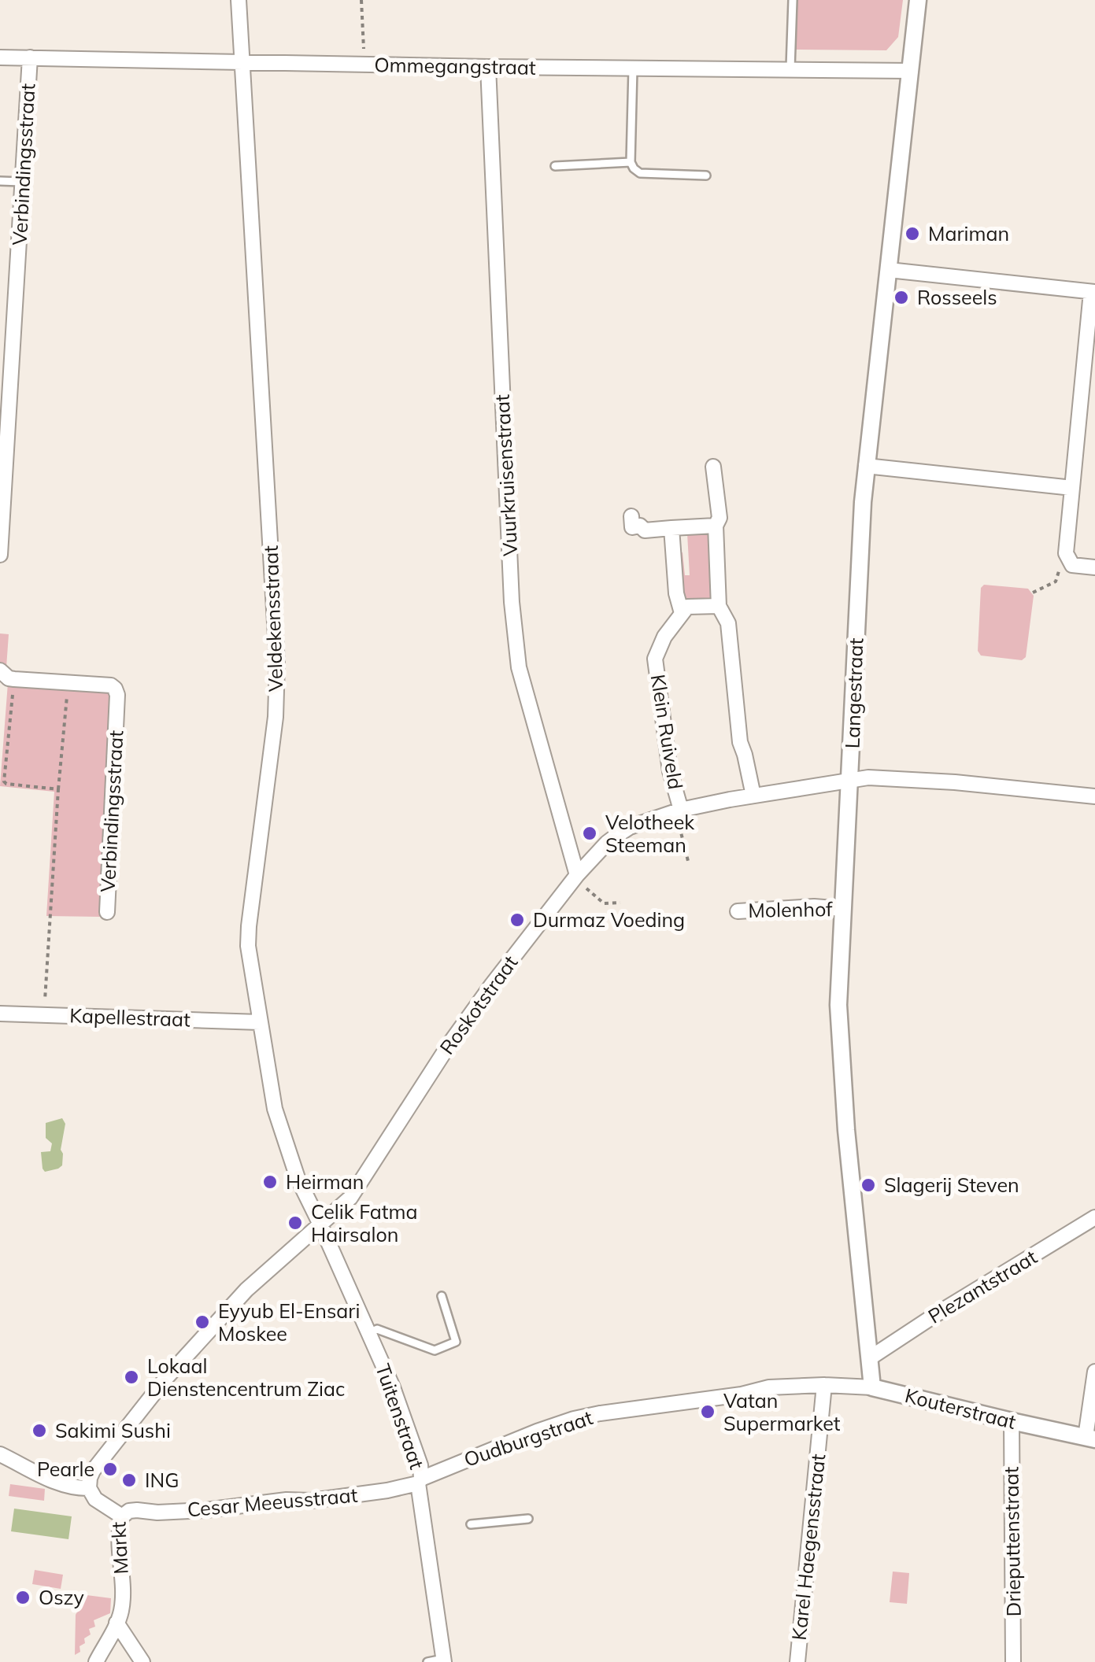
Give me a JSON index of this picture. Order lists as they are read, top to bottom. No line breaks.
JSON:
{"streets":{"street":["Ommegangstraat","Verbindingsstraat","Vuurkruisenstraat","Veldekensstraat","Langestraat","Klein Ruiveld","Molenhof","Roskotstraat","Kapellestraat","Plezantstraat","Kouterstraat","Tuitenstraat","Oudburgstraat","Cesar Meeusstraat","Drieputtenstraat","Karel Haegensstraat","Markt"]},"crossings":[["Ommegangstraat","Verbindingsstraat"],["Ommegangstraat","Vuurkruisenstraat"],["Ommegangstraat","Veldekensstraat"],["Ommegangstraat","Langestraat"],["Vuurkruisenstraat","Roskotstraat"],["Veldekensstraat","Roskotstraat"],["Veldekensstraat","Kapellestraat"],["Veldekensstraat","Tuitenstraat"],["Langestraat","Molenhof"],["Langestraat","Roskotstraat"],["Langestraat","Plezantstraat"],["Langestraat","Kouterstraat"],["Klein Ruiveld","Roskotstraat"],["Roskotstraat","Tuitenstraat"],["Roskotstraat","Markt"],["Kouterstraat","Oudburgstraat"],["Kouterstraat","Drieputtenstraat"],["Kouterstraat","Karel Haegensstraat"],["Tuitenstraat","Oudburgstraat"],["Tuitenstraat","Cesar Meeusstraat"],["Oudburgstraat","Cesar Meeusstraat"],["Oudburgstraat","Karel Haegensstraat"],["Cesar Meeusstraat","Markt"]],"places":["Mariman","Rosseels","Velotheek Steeman","Durmaz Voeding","Heirman","Slagerij Steven","Celik Fatma Hairsalon","Eyyub El-Ensari Moskee","Lokaal Dienstencentrum Ziac","Vatan Supermarket","Sakimi Sushi","Pearle","ING","Oszy"]}
